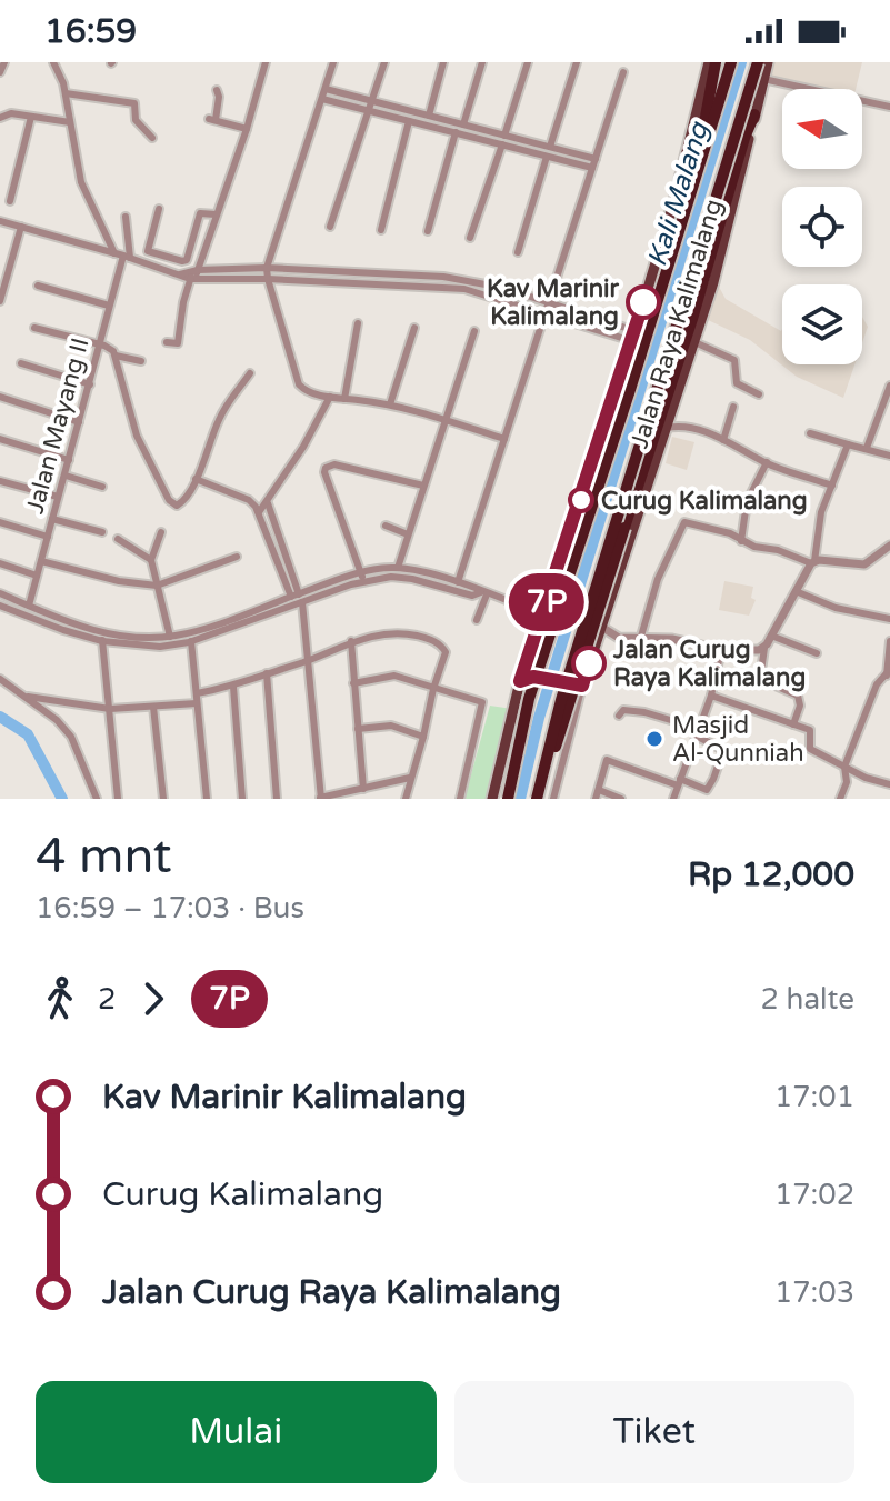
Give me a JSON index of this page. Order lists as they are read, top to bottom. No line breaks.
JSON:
{"streets":{"main road":["Jalan Raya Kalimalang"],"street":["Jalan Mayang II"]},"water":["Kali Malang"],"places":["Kav Marinir Kalimalang","Curug Kalimalang","Jalan Curug Raya Kalimalang","Masjid Al-Qunniah"],"lines":["bus line 7P"],"north":"left","page":{"status":"16:59","on_map":"7P","heading":["4 mnt","16:59 – 17:03 · Bus","Rp 12,000"],"legs":["2","7P","2 halte"],"list":[{"name":"Kav Marinir Kalimalang","value":"17:01"},{"name":"Curug Kalimalang","value":"17:02"},{"name":"Jalan Curug Raya Kalimalang","value":"17:03"}],"buttons":["Mulai","Tiket"]}}
